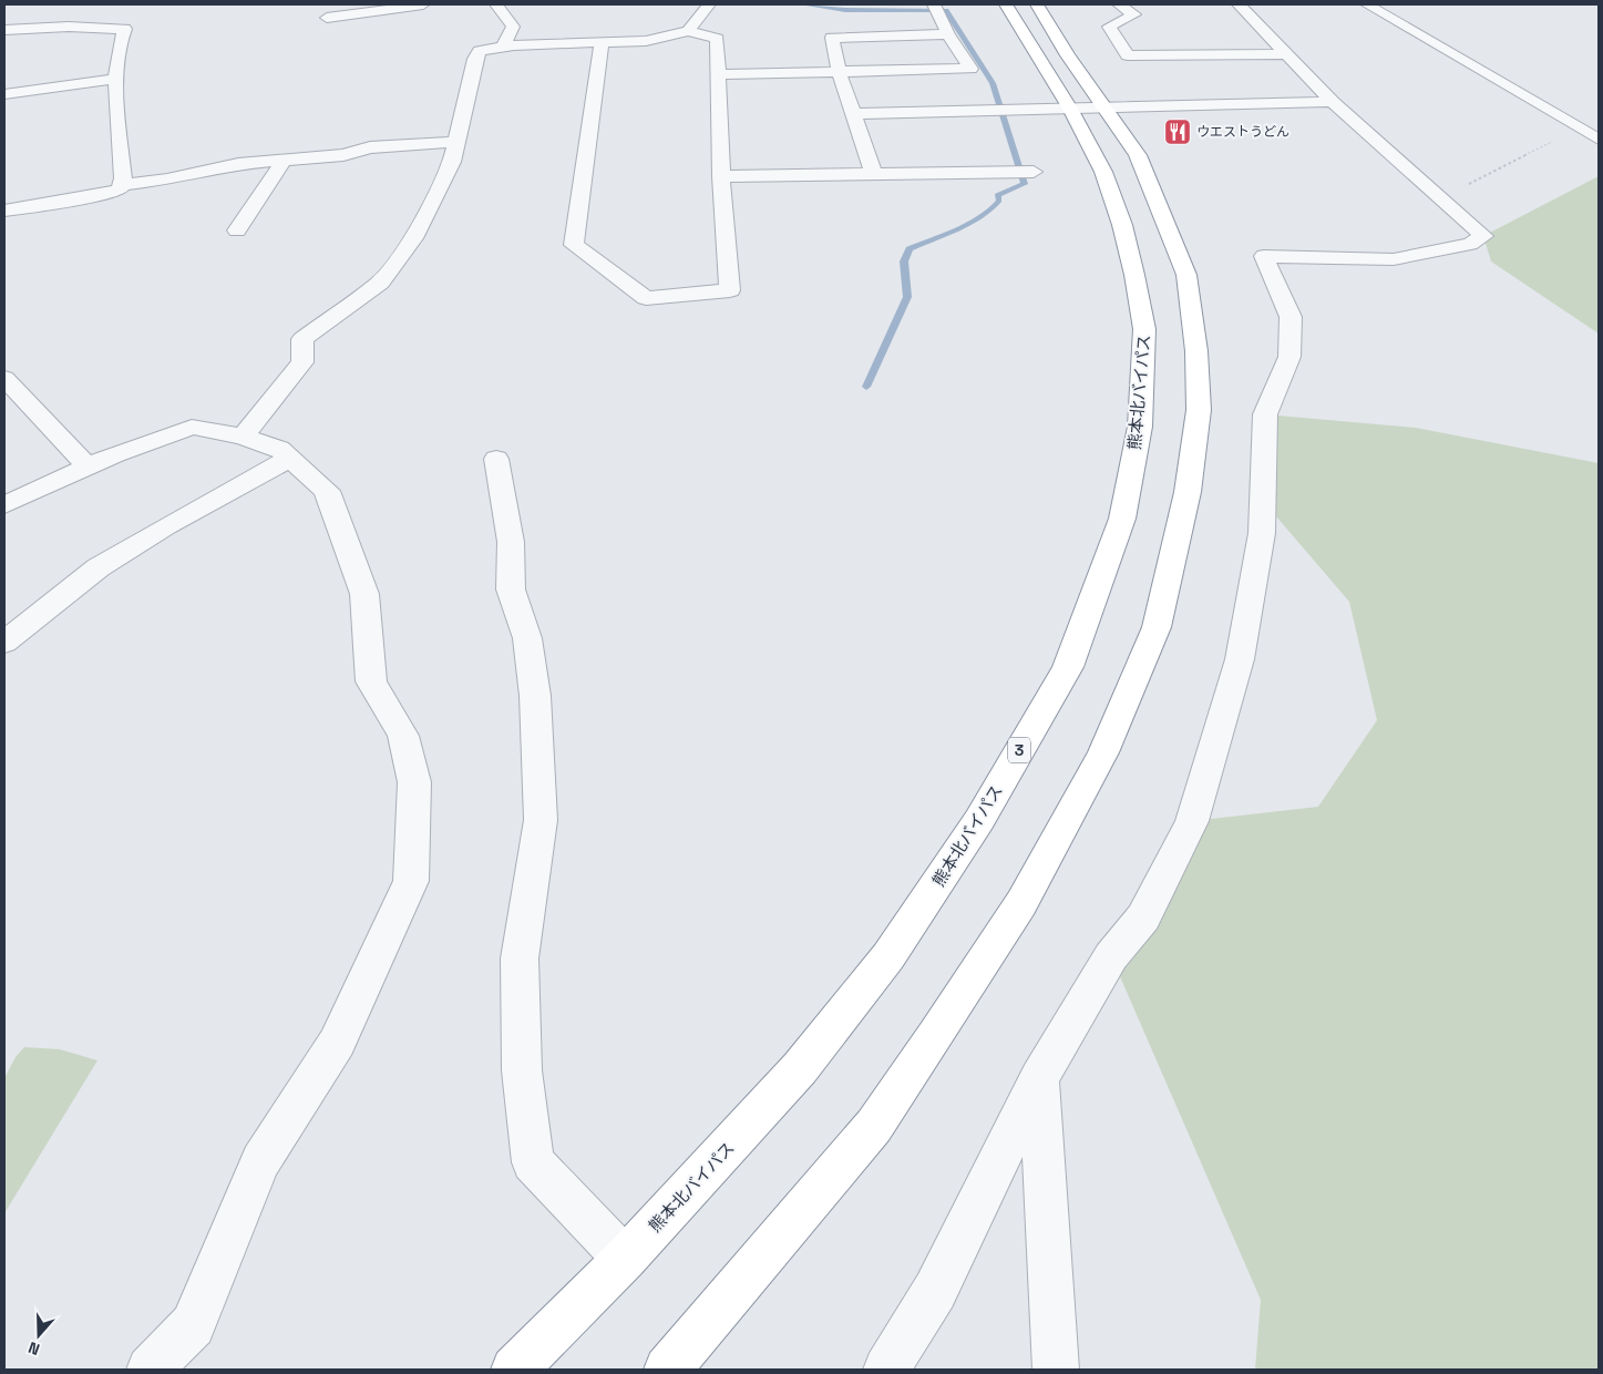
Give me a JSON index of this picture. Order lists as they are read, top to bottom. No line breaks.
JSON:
{"streets":{"highway":["熊本北バイパス","3"]},"places":{"restaurant":["ウエストうどん"]},"north":"bottom"}
